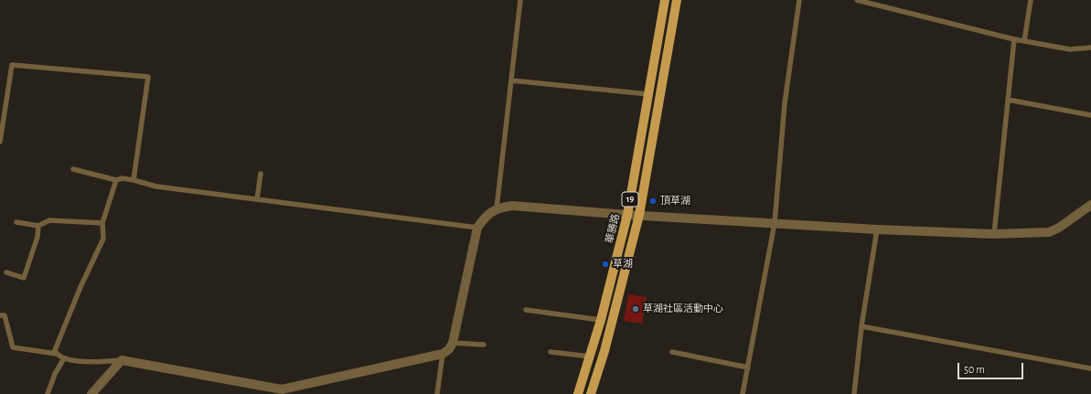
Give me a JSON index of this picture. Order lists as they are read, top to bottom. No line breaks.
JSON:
{"streets":{"main road":["19","華勝路"]},"places":["頂草湖","草湖","草湖社區活動中心"],"scale_bar":"50 m"}
